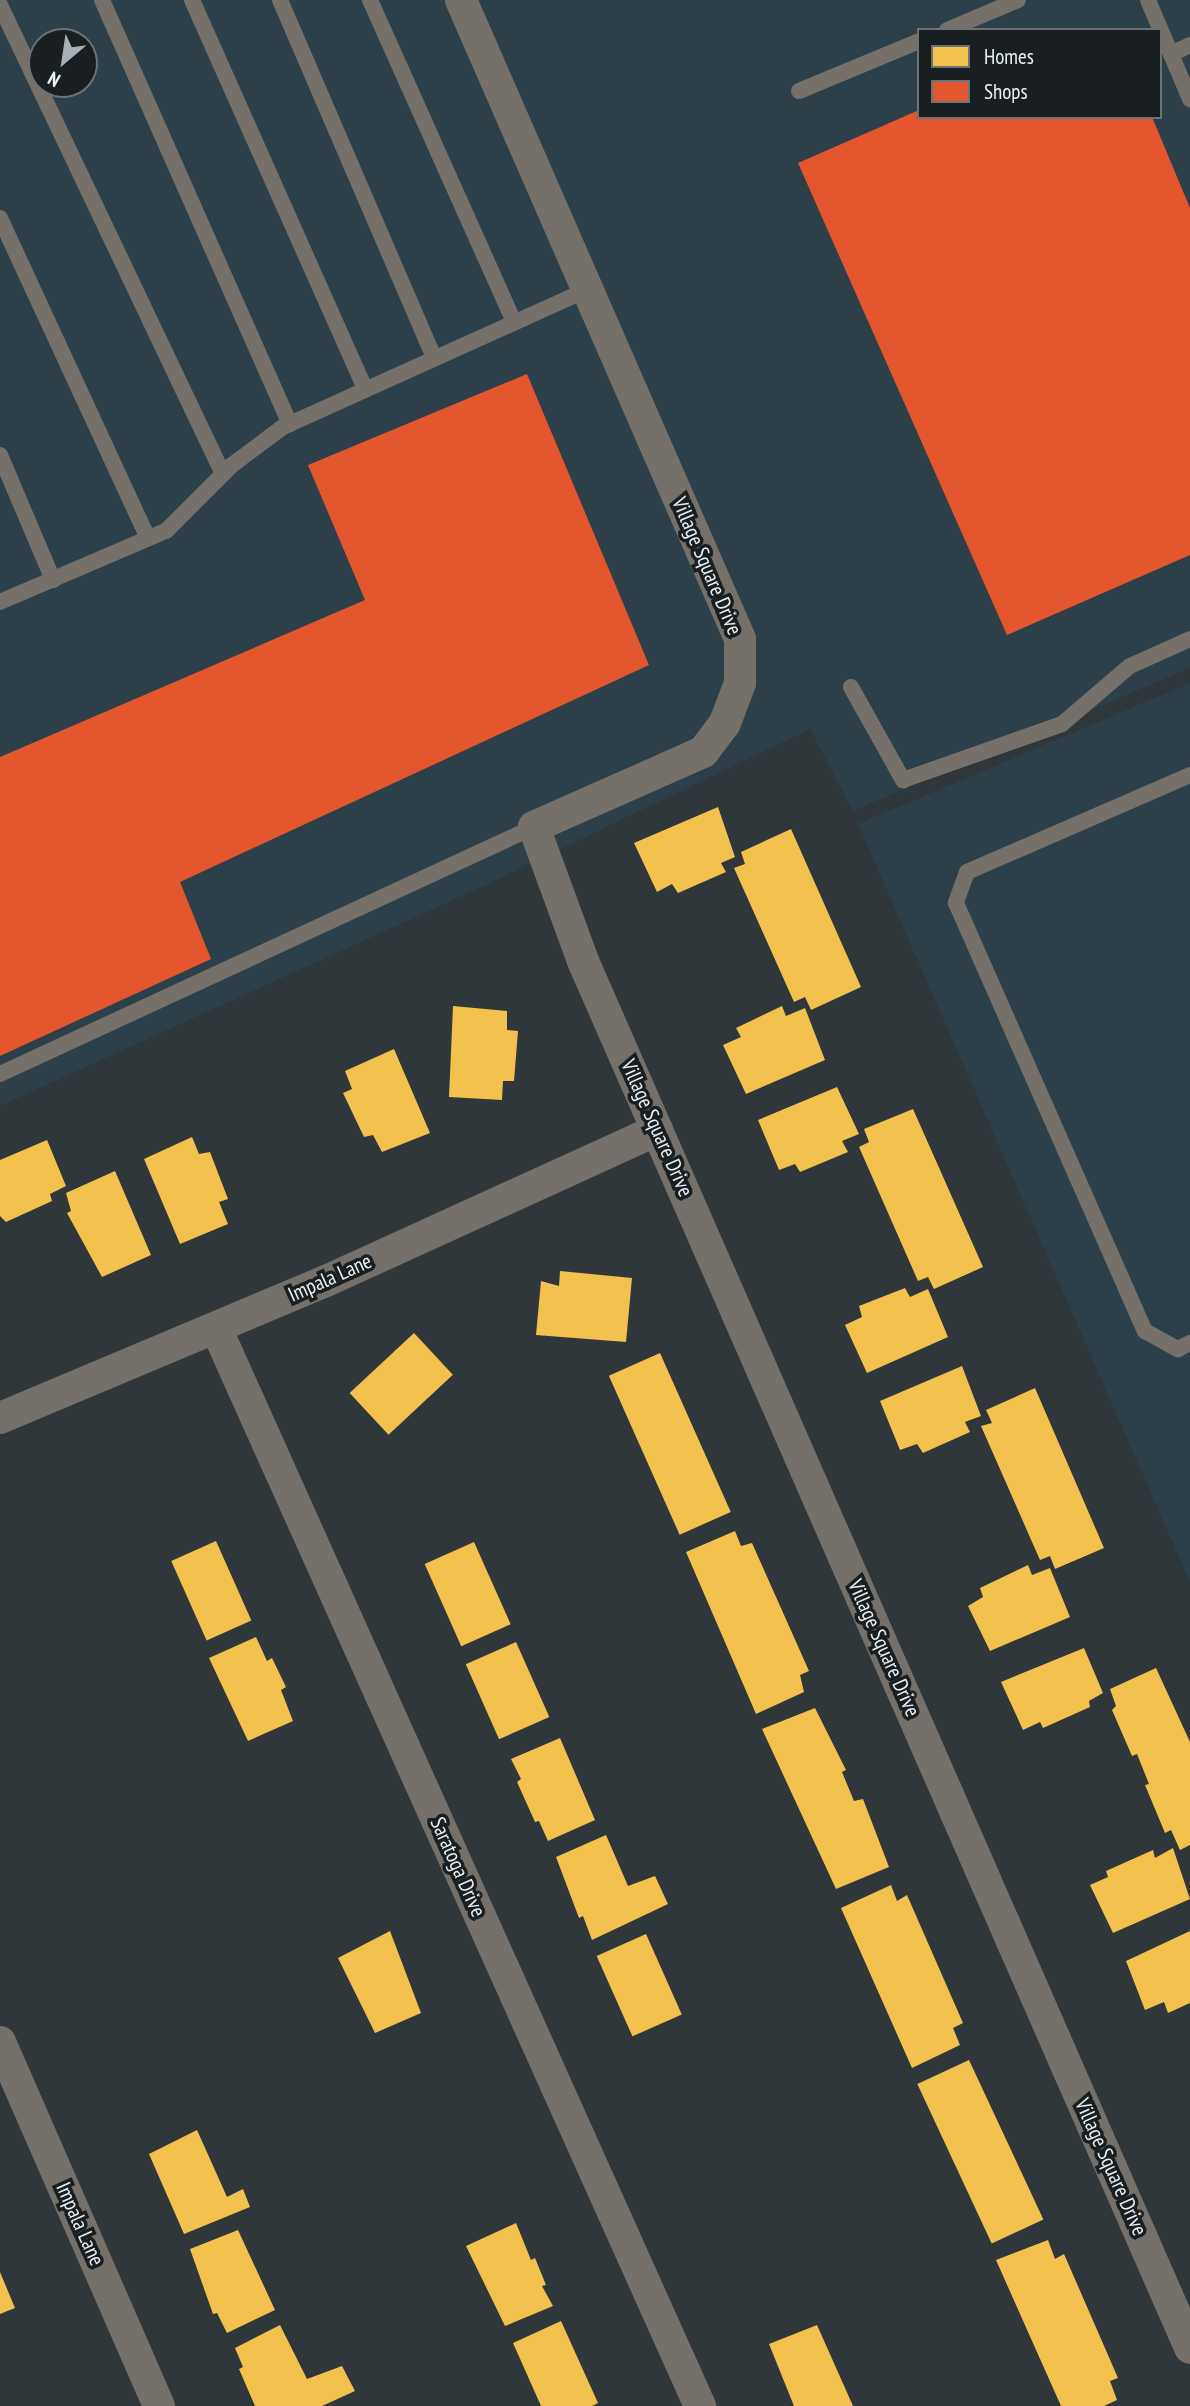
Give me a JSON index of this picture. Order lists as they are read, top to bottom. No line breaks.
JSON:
{"streets":{"street":["Village Square Drive","Impala Lane","Saratoga Drive"]},"crossings":[["Village Square Drive","Impala Lane"],["Impala Lane","Saratoga Drive"]],"legend":["Homes","Shops"],"north":"bottom left"}
